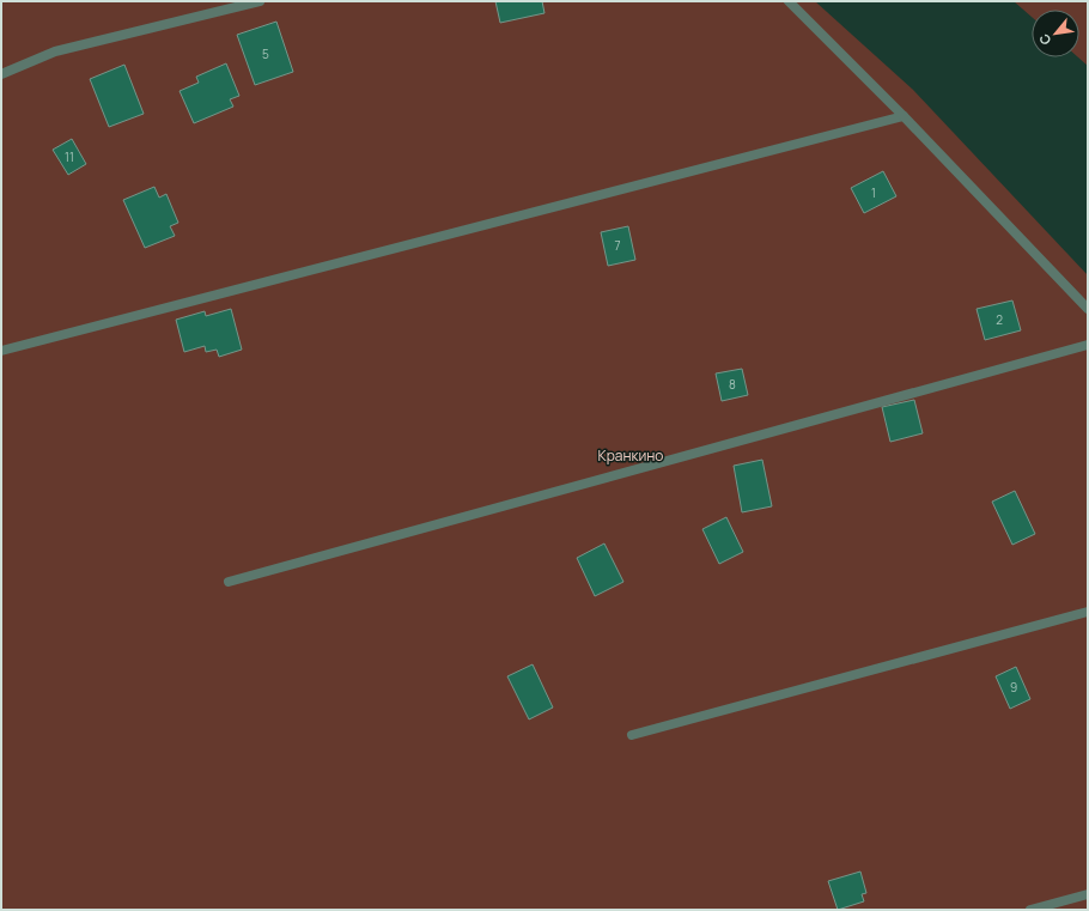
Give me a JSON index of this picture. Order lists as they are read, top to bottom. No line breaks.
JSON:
{"parks":["Кранкино"],"house_numbers":["5","11","1","7","2","8","9"],"north":"bottom left"}
